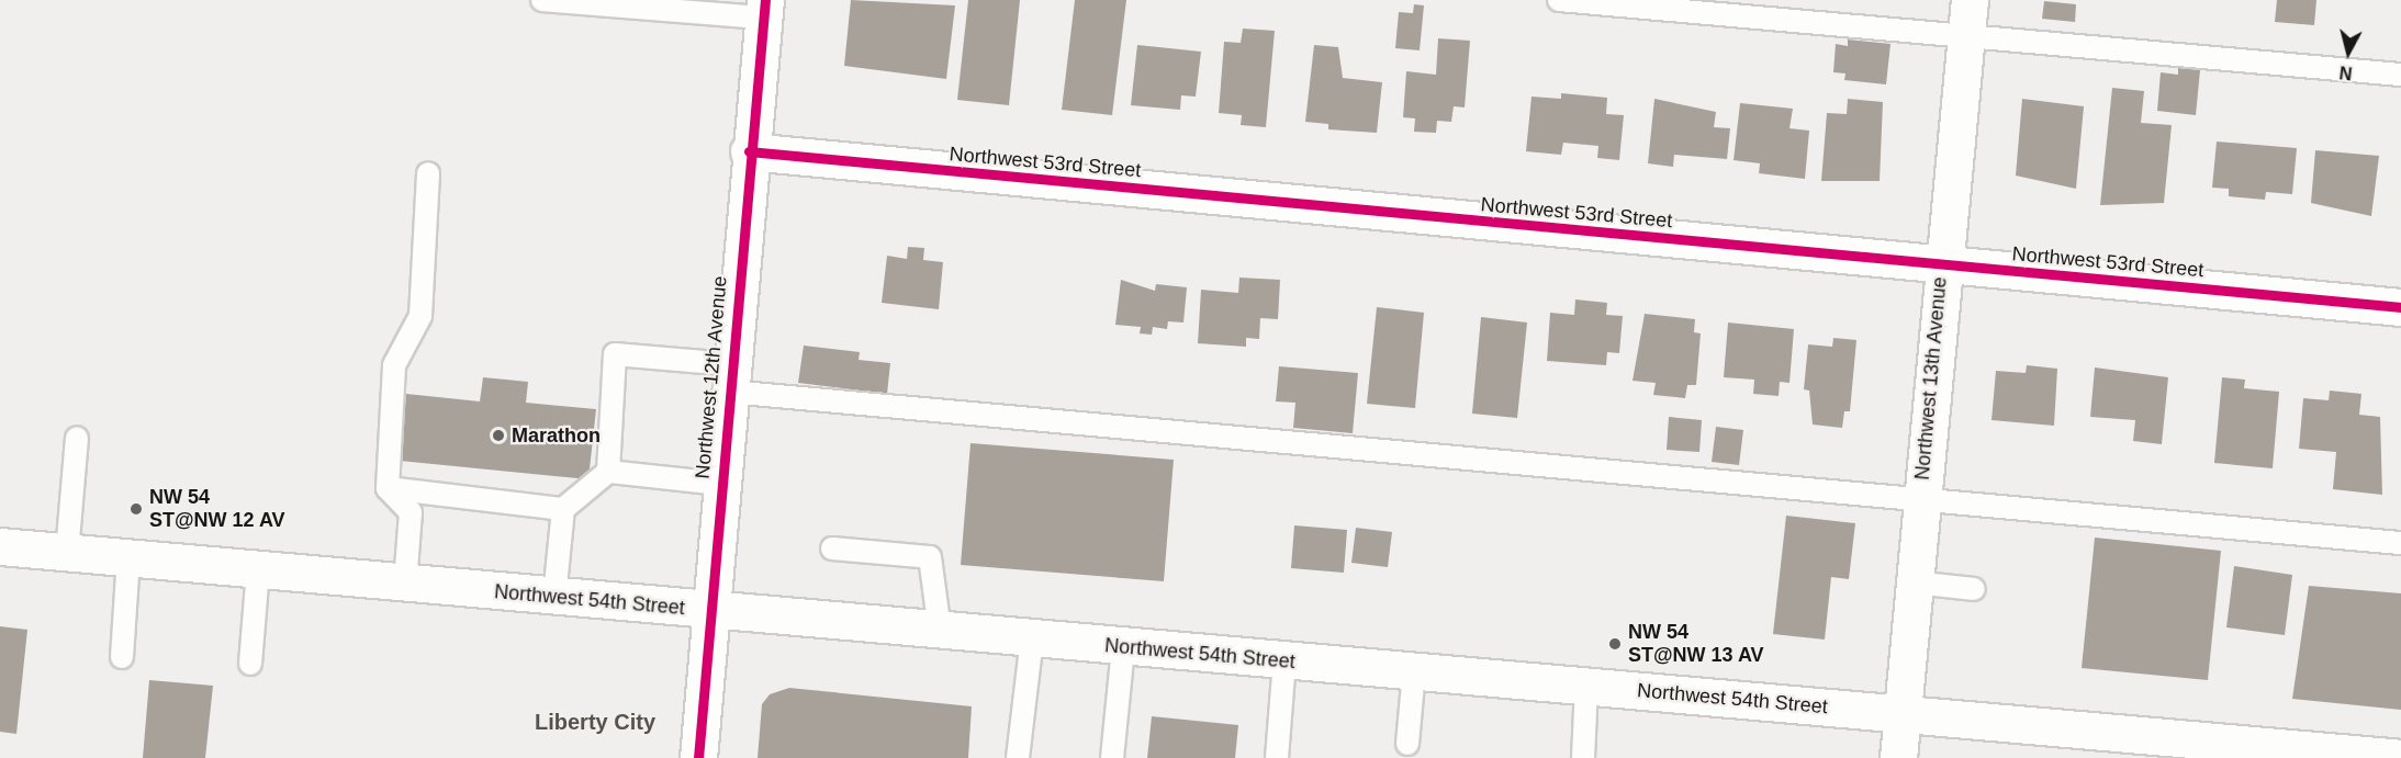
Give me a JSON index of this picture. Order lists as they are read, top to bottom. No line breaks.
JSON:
{"streets":{"main road":["Northwest 53rd Street","Northwest 12th Avenue","Northwest 13th Avenue","Northwest 54th Street"]},"crossings":[["Northwest 53rd Street","Northwest 12th Avenue"],["Northwest 53rd Street","Northwest 13th Avenue"],["Northwest 12th Avenue","Northwest 54th Street"],["Northwest 13th Avenue","Northwest 54th Street"]],"districts":["Liberty City"],"places":["Marathon","NW 54 ST@NW 12 AV","NW 54 ST@NW 13 AV"],"north":"bottom"}
